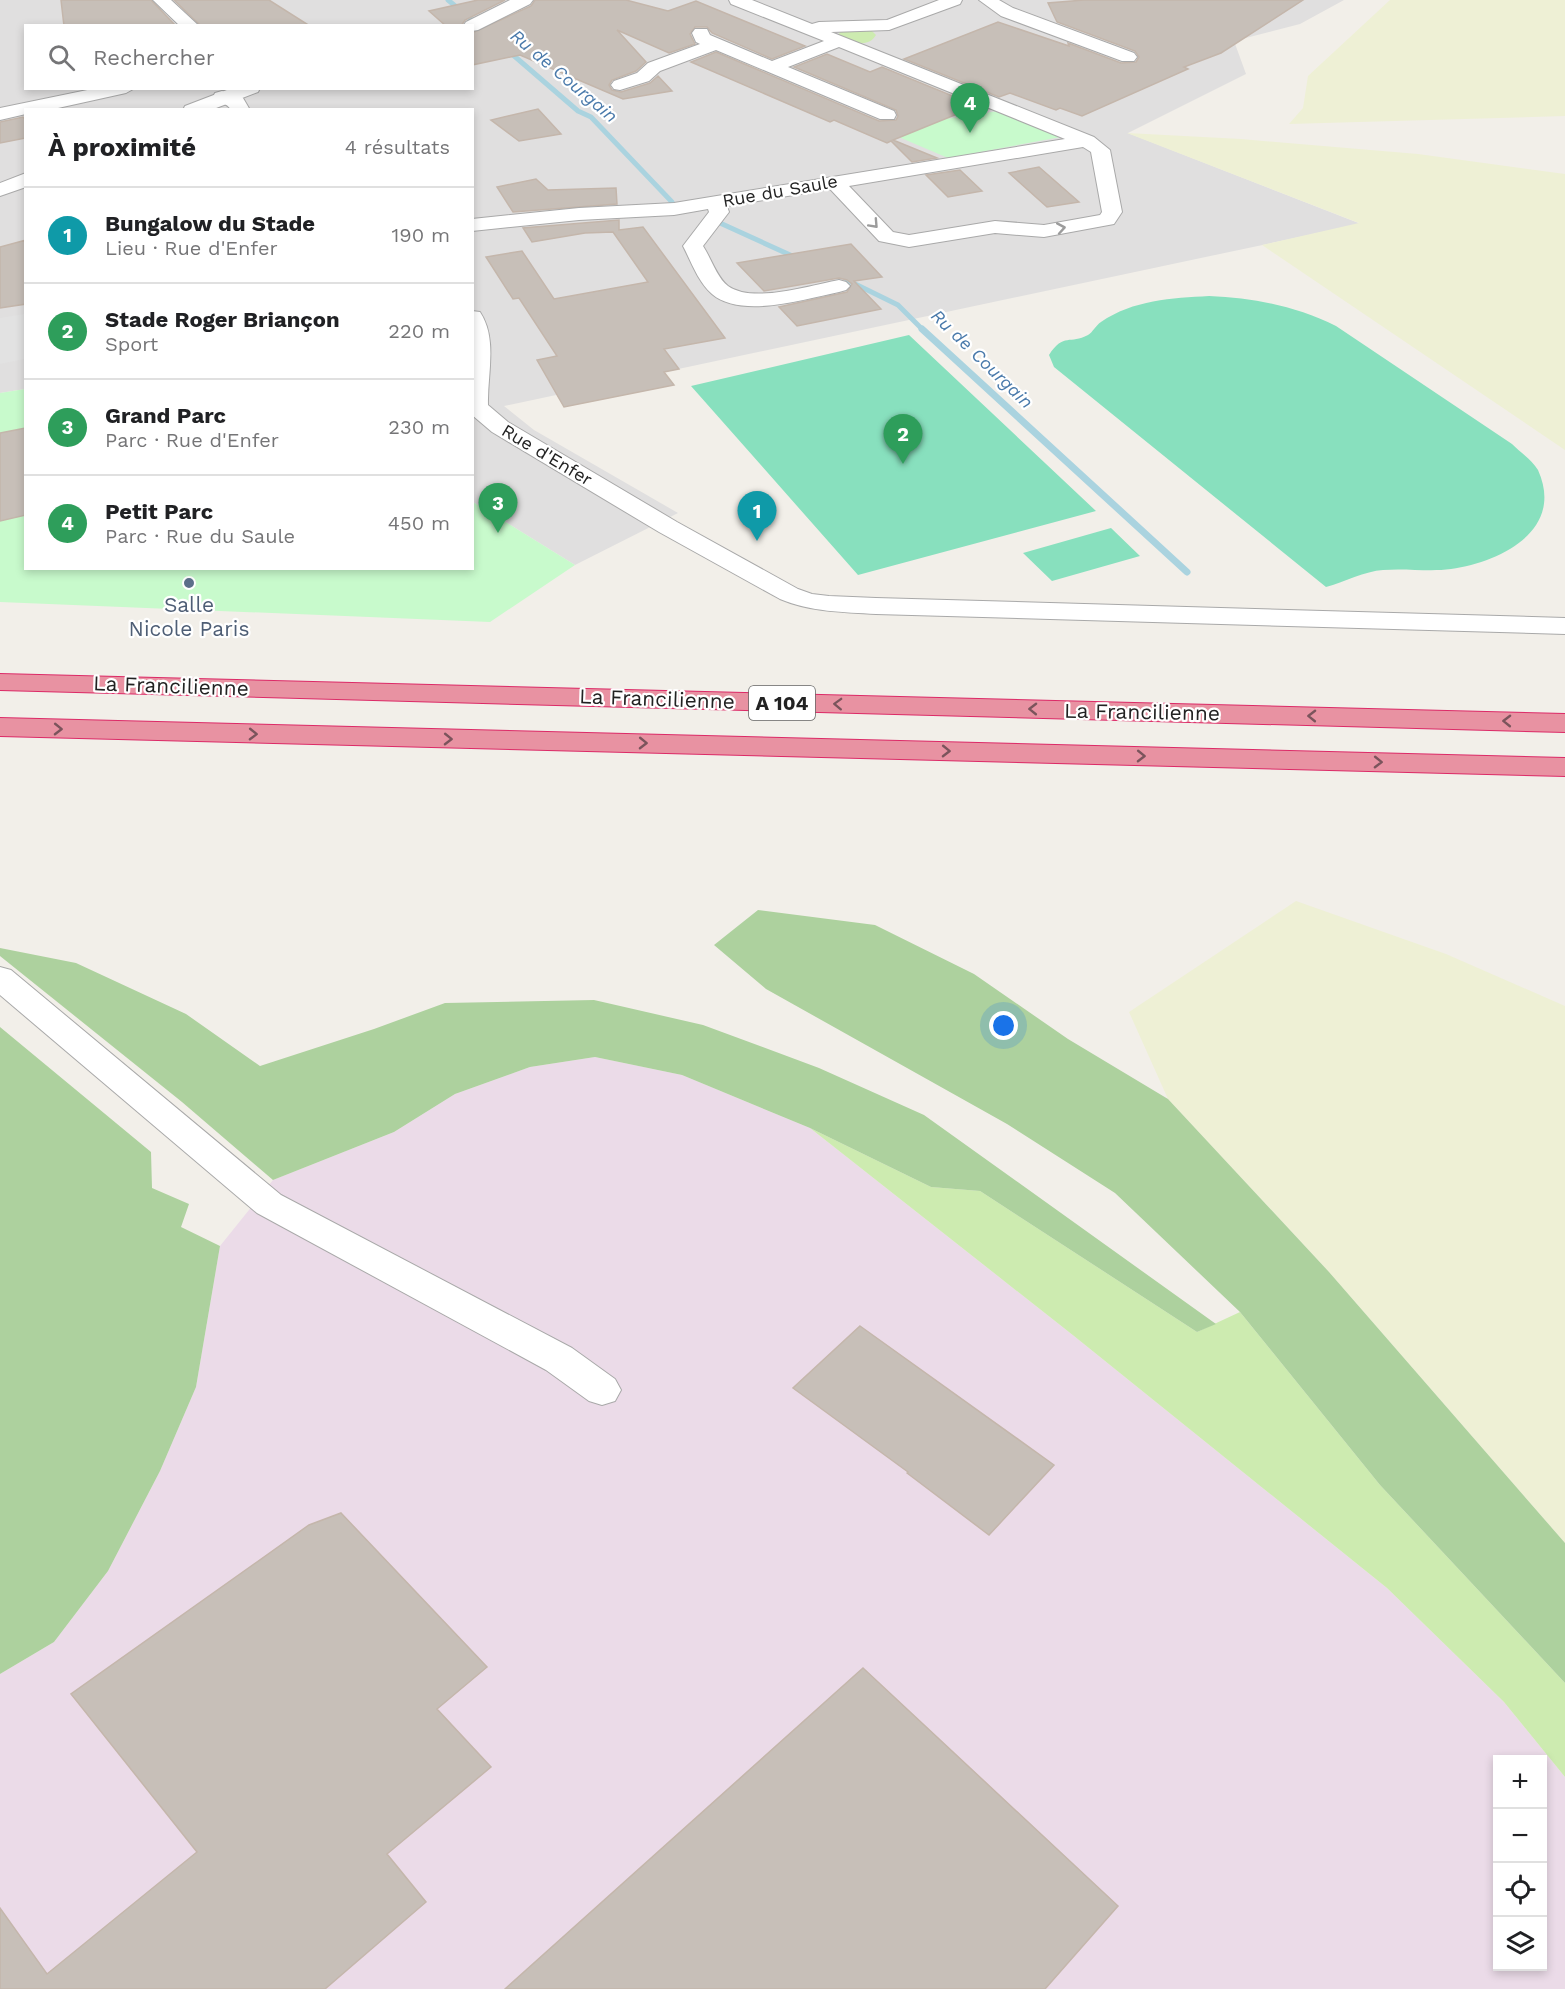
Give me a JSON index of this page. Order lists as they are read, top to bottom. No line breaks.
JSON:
{"streets":{"highway":["La Francilienne","A 104"],"street":["Rue du Saule","Rue d'Enfer"]},"water":["Ru de Courgain"],"places":["Salle Nicole Paris"],"page":{"search":"Rechercher","pins":["4","2","3","1"],"heading":["À proximité","4 résultats"],"list":[{"mark":"1","name":"Bungalow du Stade","note":"Lieu · Rue d'Enfer","value":"190 m"},{"mark":"2","name":"Stade Roger Briançon","note":"Sport","value":"220 m"},{"mark":"3","name":"Grand Parc","note":"Parc · Rue d'Enfer","value":"230 m"},{"mark":"4","name":"Petit Parc","note":"Parc · Rue du Saule","value":"450 m"}],"map_buttons":["+","−"]}}
